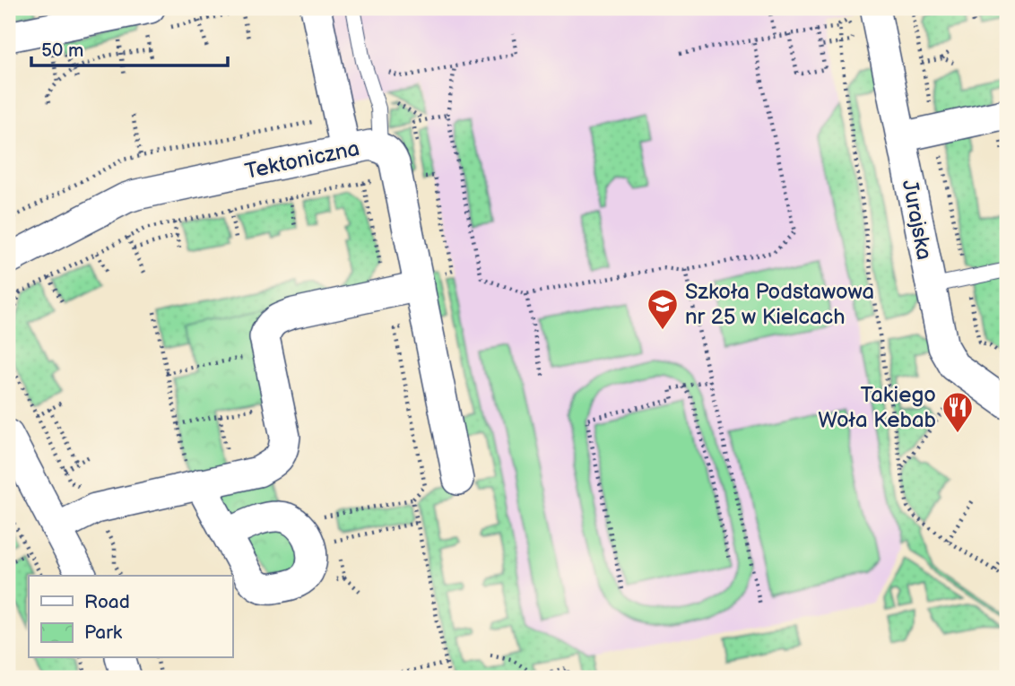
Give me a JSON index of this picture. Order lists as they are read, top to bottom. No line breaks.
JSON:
{"streets":{"street":["Tektoniczna","Jurajska"]},"places":{"school or university":["Szkoła Podstawowa nr 25 w Kielcach"],"restaurant":["Takiego Woła Kebab"]},"legend":["Road","Park"],"scale_bar":"50 m"}
